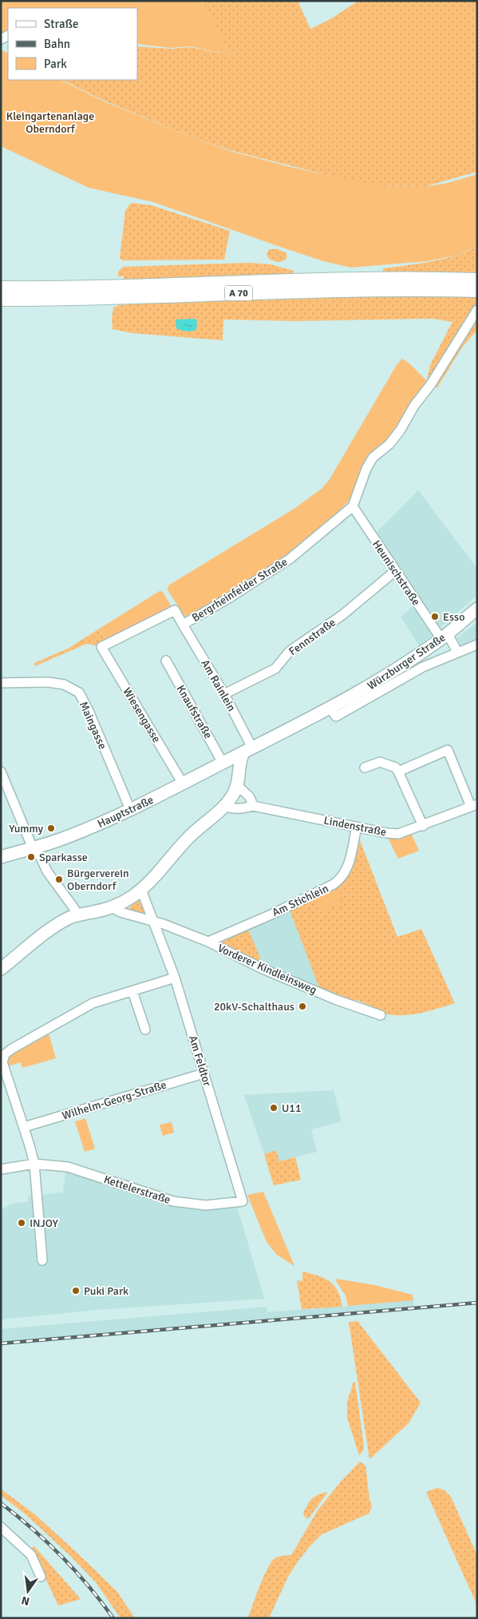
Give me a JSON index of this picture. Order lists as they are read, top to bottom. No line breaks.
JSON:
{"streets":{"highway":["A 70"],"main road":["Würzburger Straße","Hauptstraße"],"street":["Heunischstraße","Bergrheinfelder Straße","Fennstraße","Am Rainlein","Knaufstraße","Wiesengasse","Maingasse","Lindenstraße","Am Stichlein","Vorderer Kindleinsweg","Am Feldtor","Wilhelm-Georg-Straße","Kettelerstraße"]},"crossings":[["Heunischstraße","Bergrheinfelder Straße"],["Heunischstraße","Fennstraße"],["Heunischstraße","Würzburger Straße"],["Bergrheinfelder Straße","Am Rainlein"],["Bergrheinfelder Straße","Wiesengasse"],["Fennstraße","Am Rainlein"],["Würzburger Straße","Am Rainlein"],["Würzburger Straße","Hauptstraße"],["Am Rainlein","Hauptstraße"],["Knaufstraße","Hauptstraße"],["Wiesengasse","Hauptstraße"],["Maingasse","Hauptstraße"],["Lindenstraße","Am Stichlein"],["Am Stichlein","Vorderer Kindleinsweg"],["Vorderer Kindleinsweg","Am Feldtor"],["Am Feldtor","Wilhelm-Georg-Straße"],["Am Feldtor","Kettelerstraße"]],"parks":["Kleingartenanlage Oberndorf"],"places":["Esso","Yummy","Sparkasse","Bürgerverein Oberndorf","20kV-Schalthaus","U11","INJOY","Puki Park"],"legend":["Straße","Bahn","Park"],"north":"bottom"}
